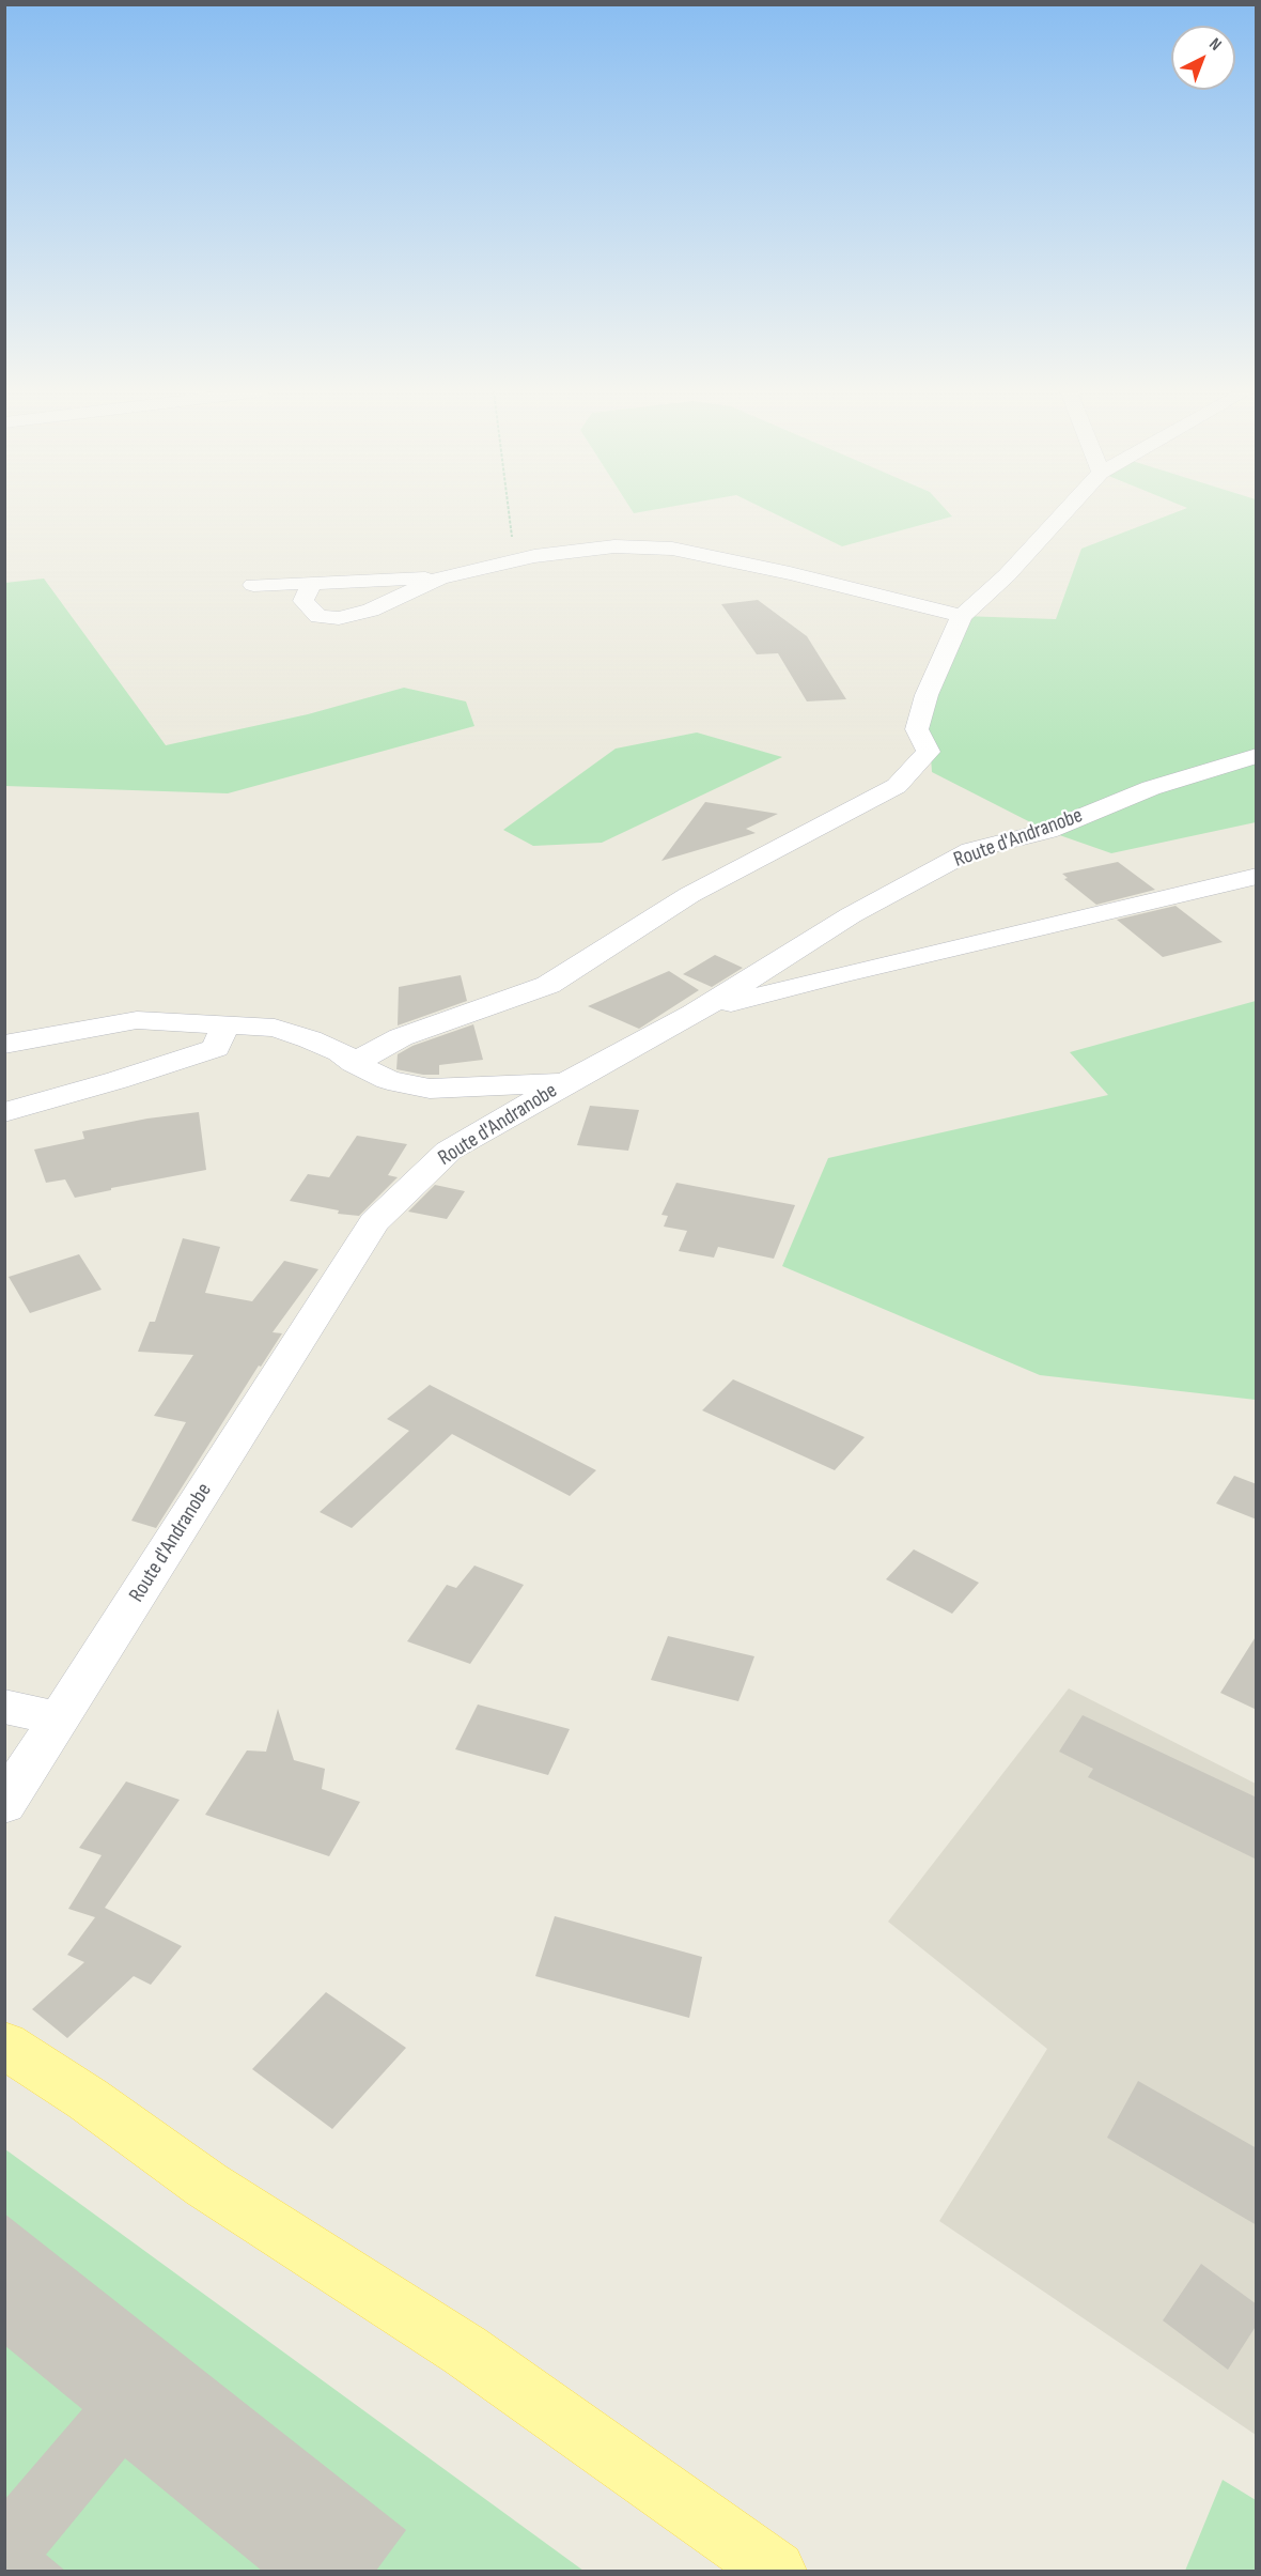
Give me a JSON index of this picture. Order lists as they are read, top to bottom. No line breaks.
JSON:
{"streets":{"street":["Route d'Andranobe"]},"north":"top right"}
